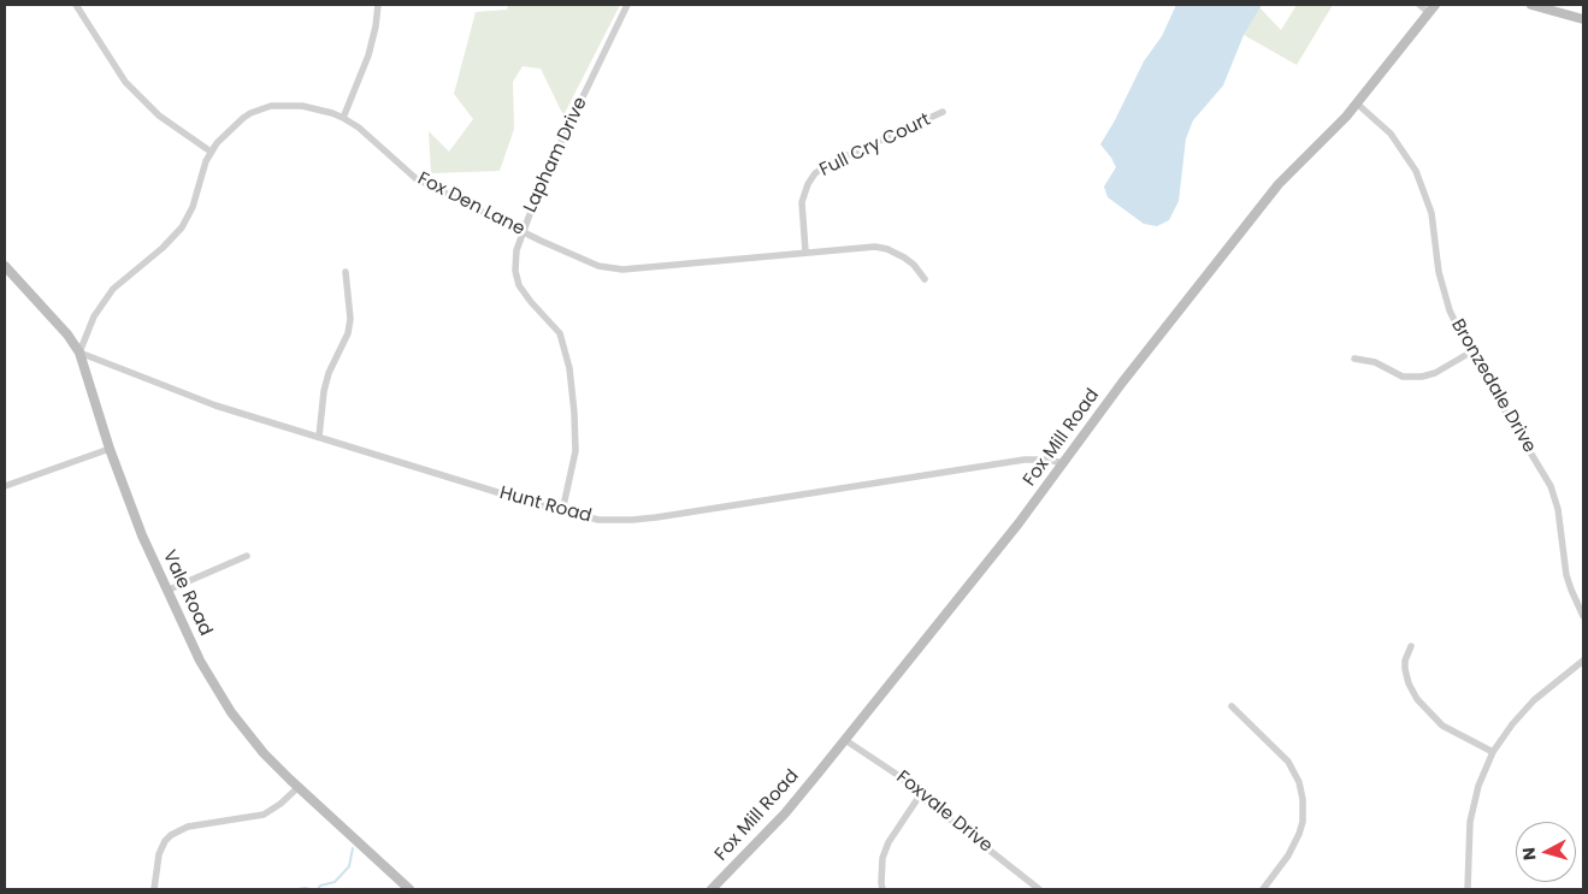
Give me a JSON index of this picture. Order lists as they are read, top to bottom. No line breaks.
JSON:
{"streets":{"main road":["Fox Mill Road","Vale Road"],"street":["Full Cry Court","Lapham Drive","Fox Den Lane","Bronzedale Drive","Hunt Road","Foxvale Drive"]},"crossings":[["Full Cry Court","Fox Den Lane"],["Lapham Drive","Fox Den Lane"],["Lapham Drive","Hunt Road"],["Fox Den Lane","Hunt Road"],["Fox Den Lane","Vale Road"],["Bronzedale Drive","Fox Mill Road"],["Fox Mill Road","Hunt Road"],["Fox Mill Road","Foxvale Drive"],["Hunt Road","Vale Road"]],"north":"left"}
